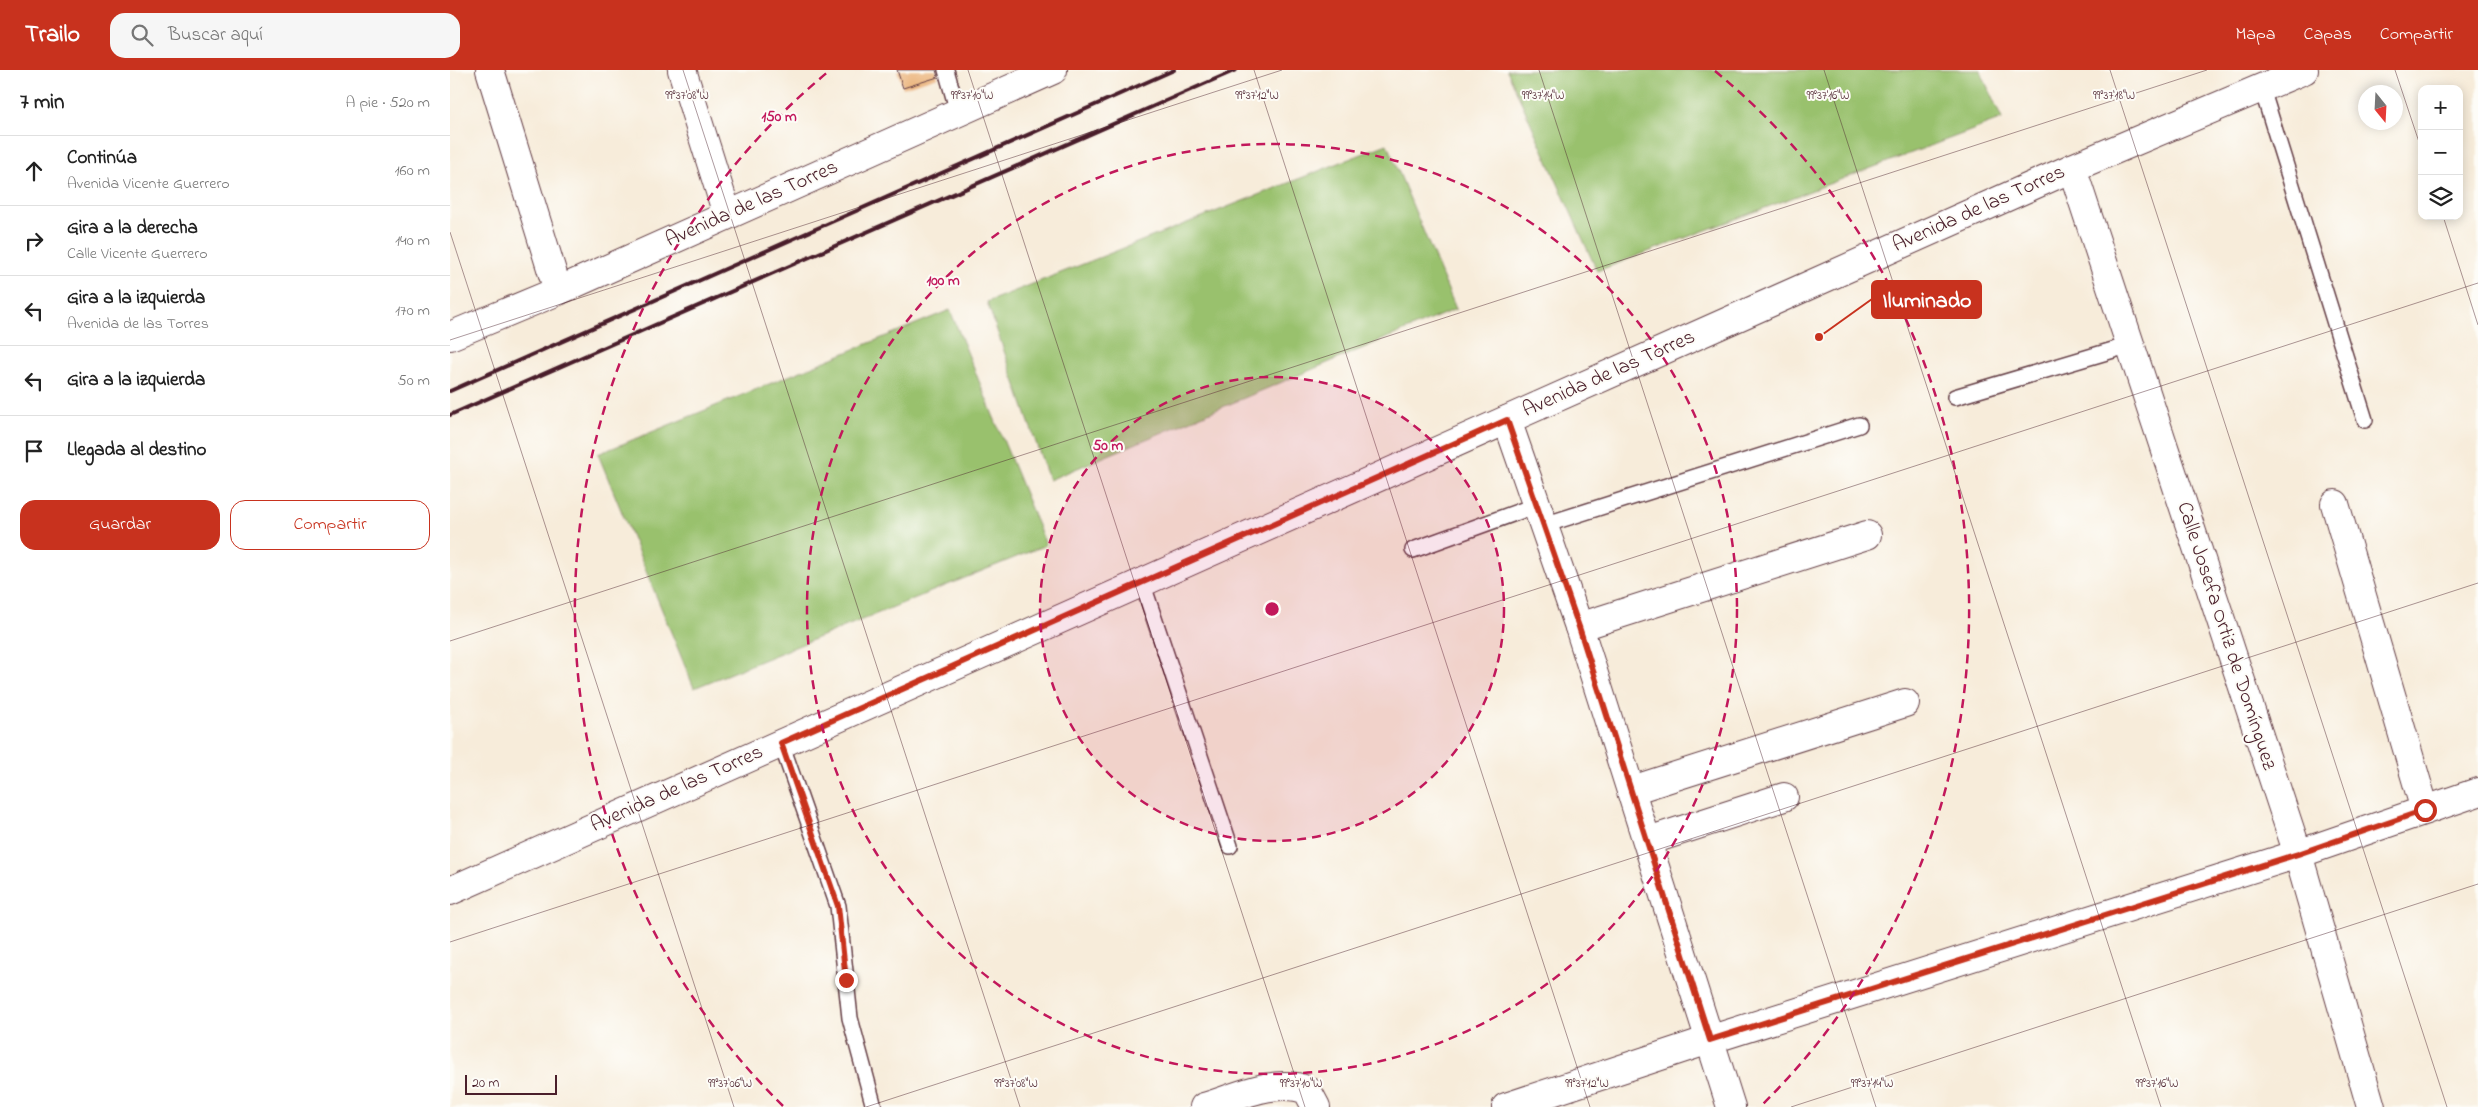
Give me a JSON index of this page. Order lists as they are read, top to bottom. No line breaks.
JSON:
{"streets":{"street":["Avenida de las Torres","Calle Josefa Ortiz de Domínguez"]},"crossings":[["Avenida de las Torres","Calle Josefa Ortiz de Domínguez"]],"places":["Iluminado"],"scale_bar":"20 m","north":"bottom","page":{"header":"Trailo","search":"Buscar aquí","nav":["Mapa","Capas","Compartir"],"heading":["7 min","A pie · 520 m"],"map_buttons":["+","−"],"list":[["Continúa","Avenida Vicente Guerrero","160 m"],["Gira a la derecha","Calle Vicente Guerrero","140 m"],["Gira a la izquierda","Avenida de las Torres","170 m"],["Gira a la izquierda","50 m"],"Llegada al destino"],"buttons":["Guardar","Compartir"],"scale":"20 m"},"coordinates":["99°37'08\"W","99°37'10\"W","99°37'12\"W","99°37'14\"W","99°37'16\"W","99°37'18\"W","99°37'06\"W"],"rings":["150 m","100 m","50 m"]}
